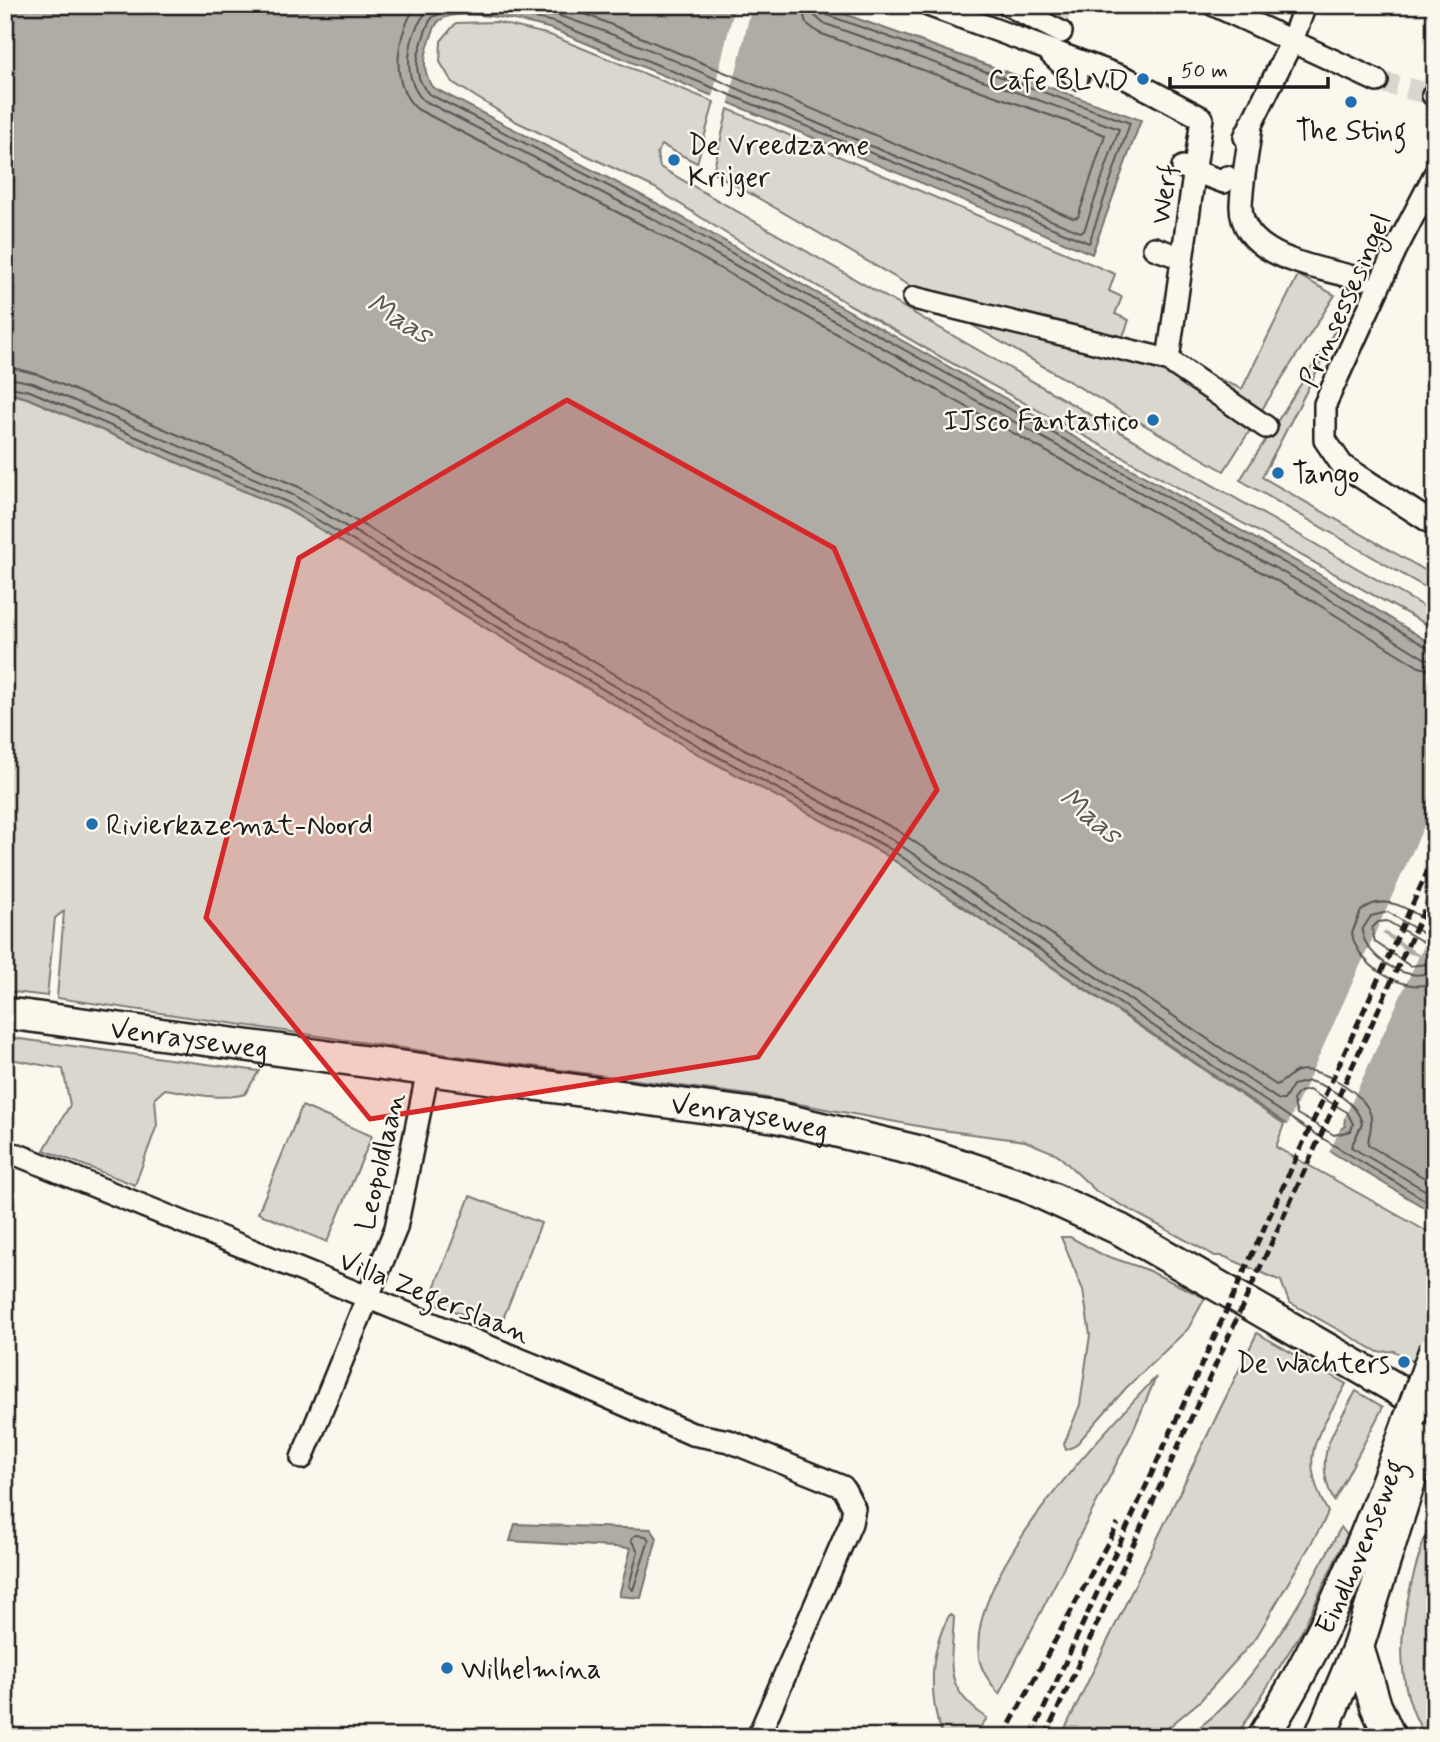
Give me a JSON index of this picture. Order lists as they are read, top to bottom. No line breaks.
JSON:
{"streets":{"street":["Werf","Prinsessesingel","Venrayseweg","Leopoldlaan","Villa Zegerslaan","Eindhovenseweg"]},"crossings":[["Venrayseweg","Leopoldlaan"],["Venrayseweg","Eindhovenseweg"],["Leopoldlaan","Villa Zegerslaan"]],"water":["Maas"],"places":["Cafe BLVD","The Sting","De Vreedzame Krijger","IJsco Fantastico","Tango","Rivierkazemat-Noord","De Wachters","Wilhelmina"],"scale_bar":"50 m"}
